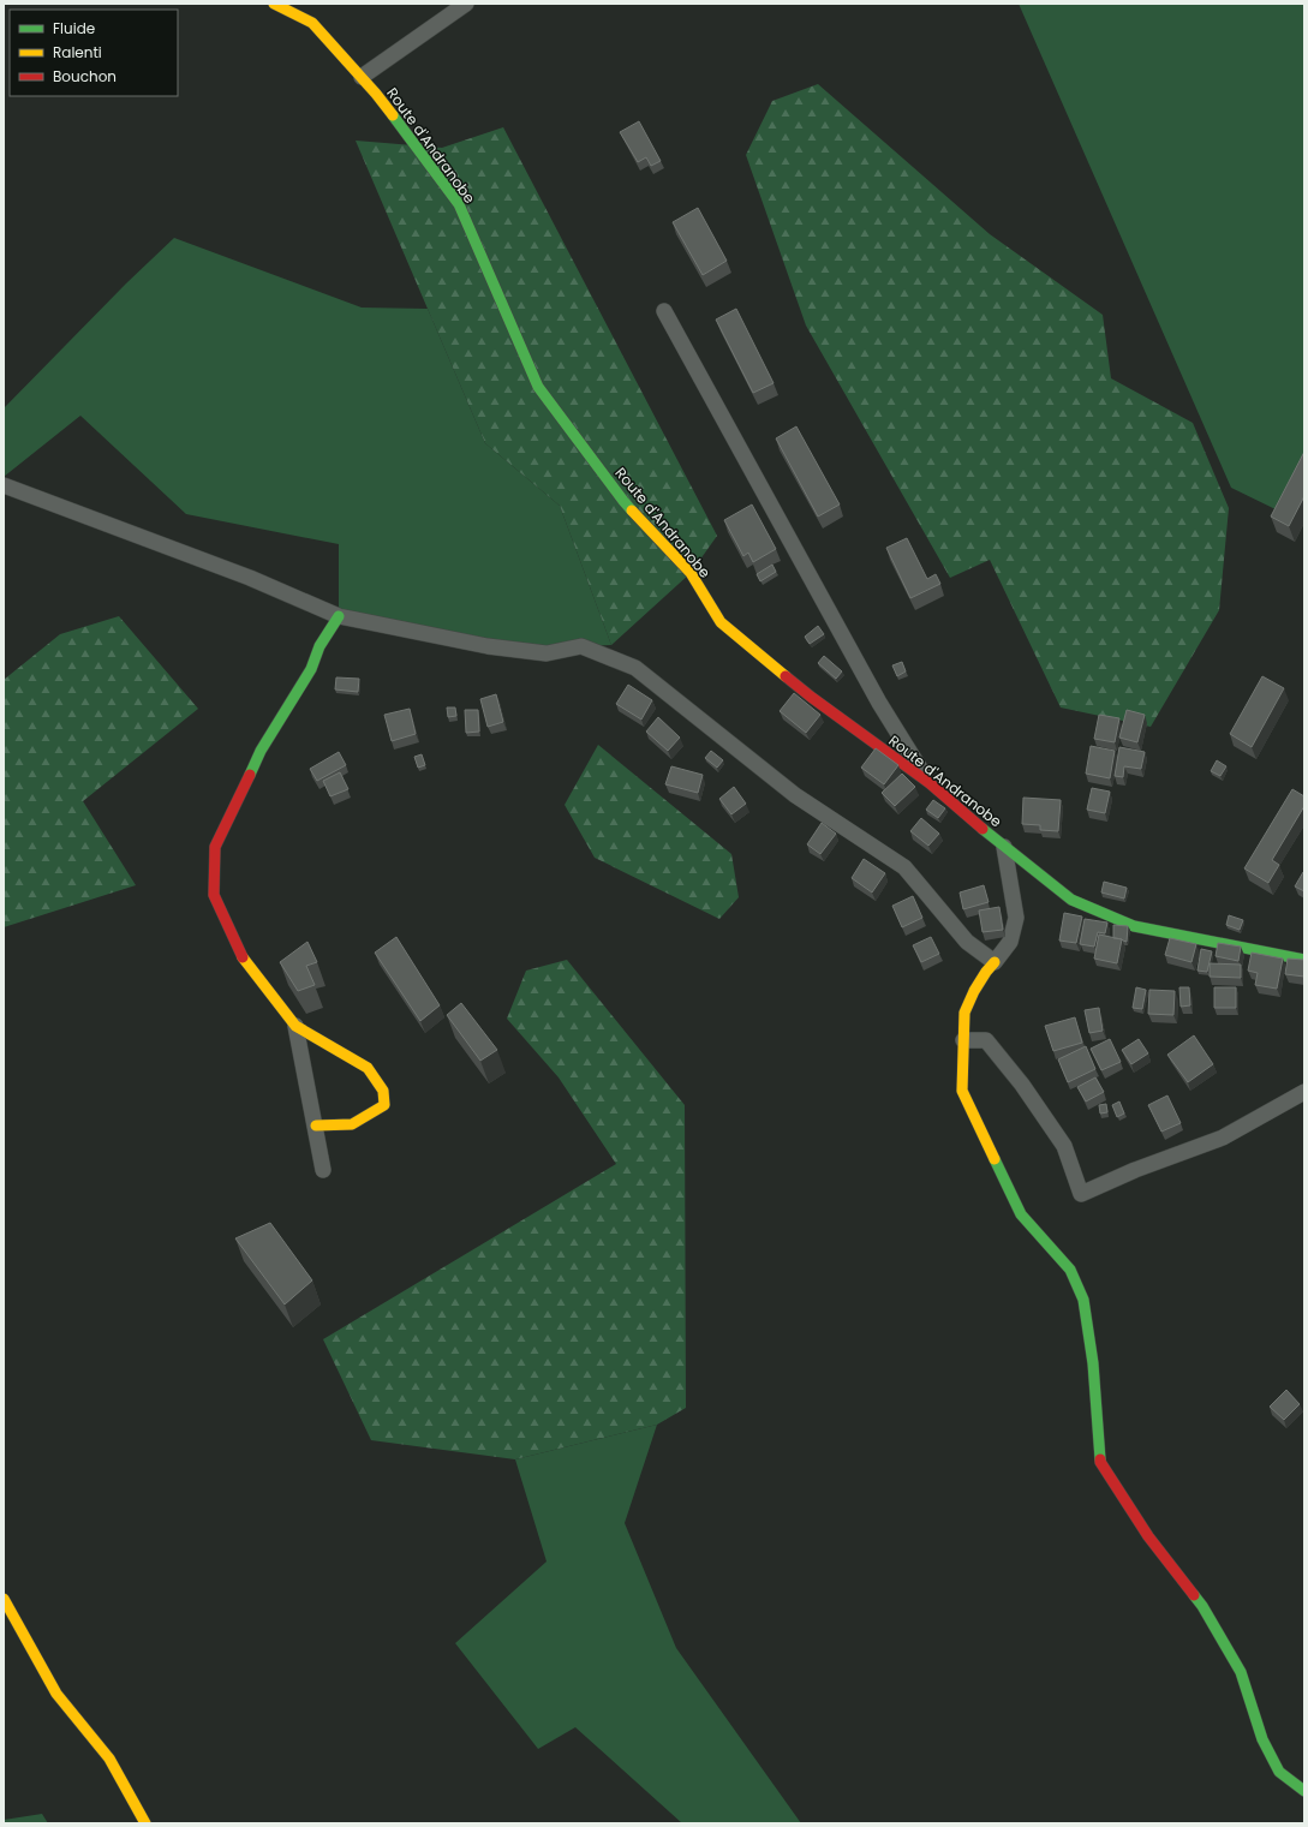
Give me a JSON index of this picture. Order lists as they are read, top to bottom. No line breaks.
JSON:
{"streets":{"street":["Route d'Andranobe"]},"legend":["Fluide","Ralenti","Bouchon"]}
